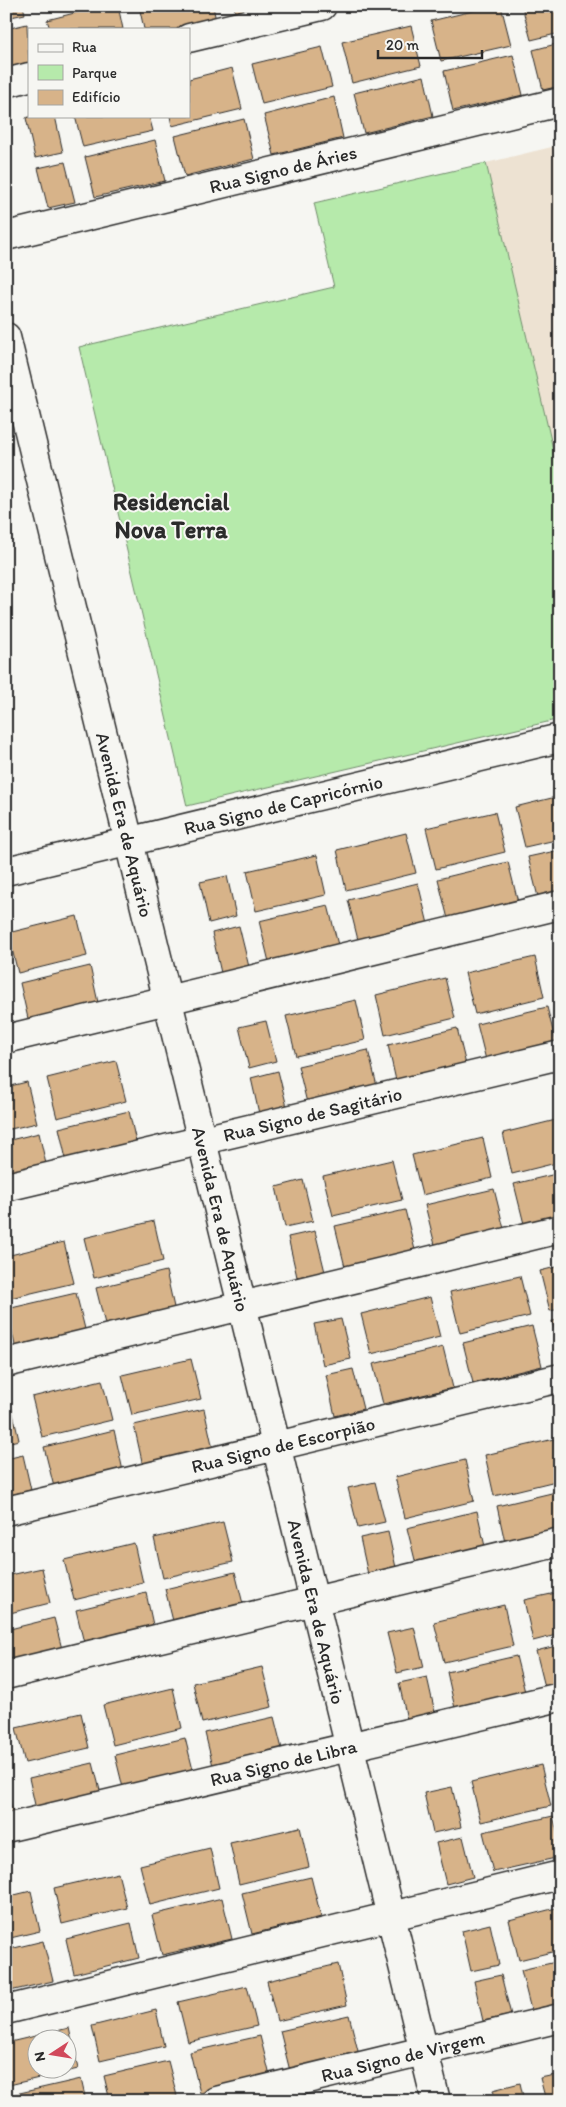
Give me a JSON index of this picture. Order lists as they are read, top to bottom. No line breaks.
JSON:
{"streets":{"street":["Rua Signo de Áries","Rua Signo de Capricórnio","Avenida Era de Aquário","Rua Signo de Sagitário","Rua Signo de Escorpião","Rua Signo de Libra","Rua Signo de Virgem"]},"crossings":[["Rua Signo de Capricórnio","Avenida Era de Aquário"],["Avenida Era de Aquário","Rua Signo de Sagitário"],["Avenida Era de Aquário","Rua Signo de Escorpião"],["Avenida Era de Aquário","Rua Signo de Libra"],["Avenida Era de Aquário","Rua Signo de Virgem"]],"districts":["Residencial Nova Terra"],"legend":["Rua","Parque","Edifício"],"scale_bar":"20 m","north":"left"}
